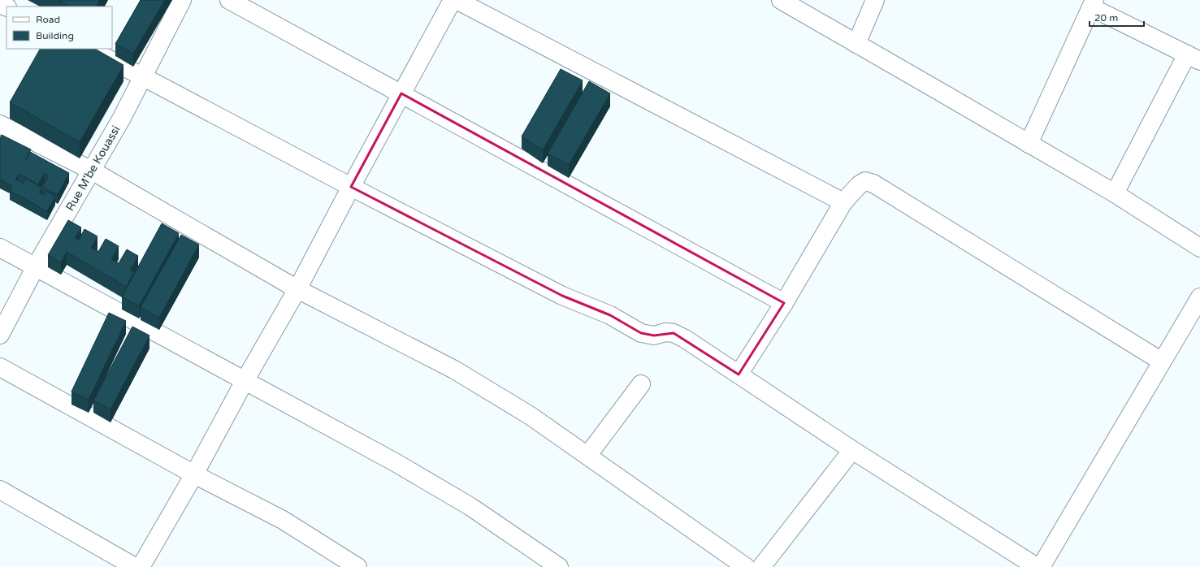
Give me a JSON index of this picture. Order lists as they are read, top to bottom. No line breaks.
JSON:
{"streets":{"street":["Rue M'be Kouassi"]},"legend":["Road","Building"],"scale_bar":"20 m"}
